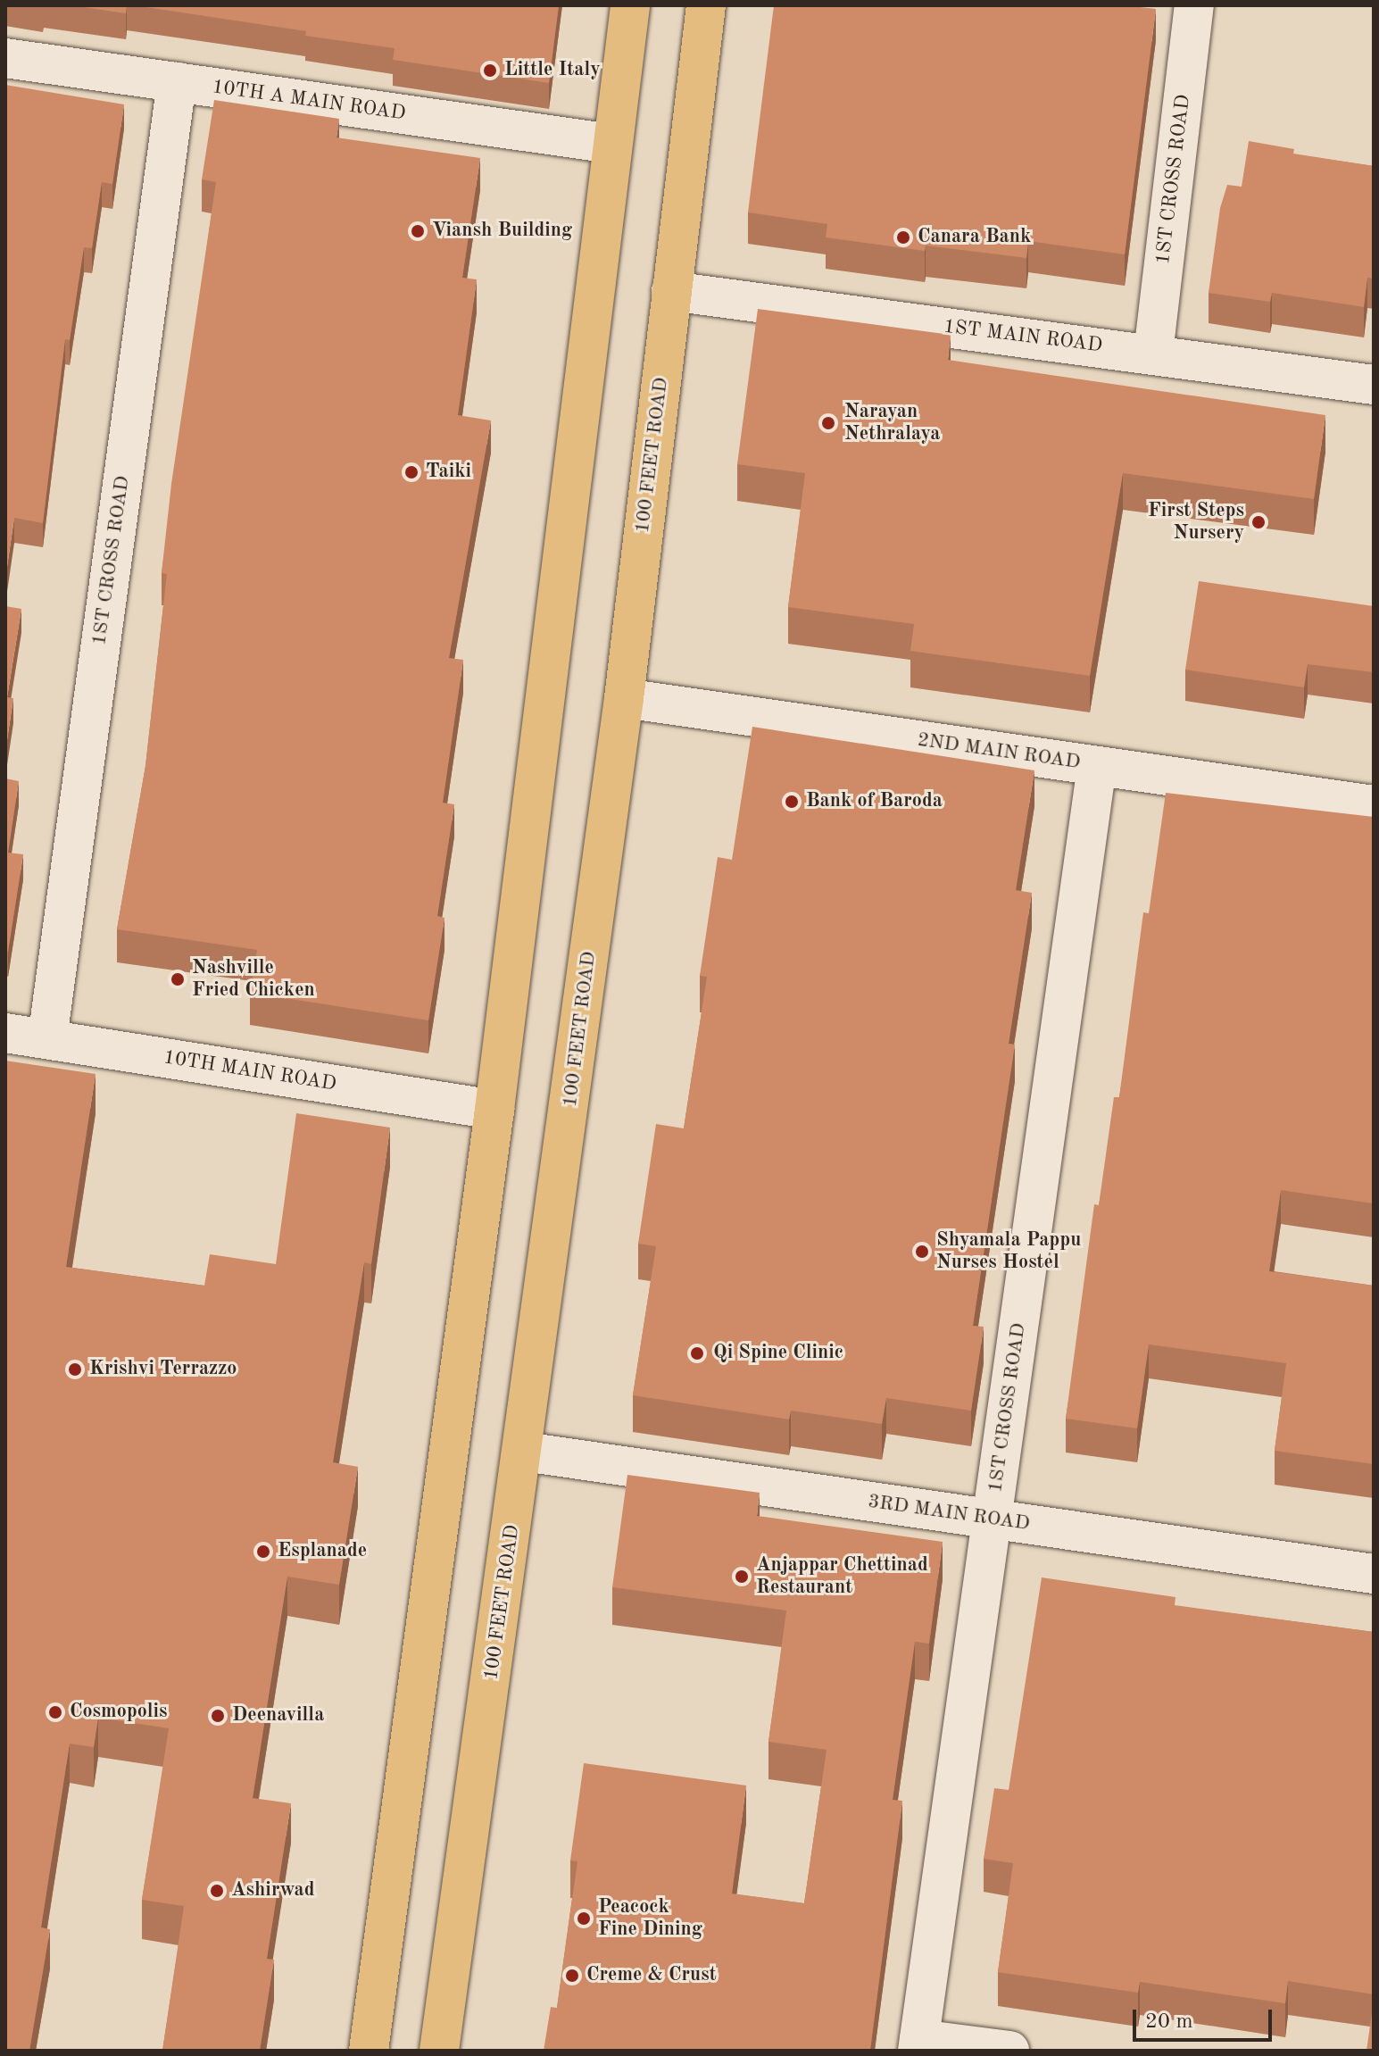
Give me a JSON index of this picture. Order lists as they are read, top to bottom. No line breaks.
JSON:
{"streets":{"main road":["100 FEET ROAD"],"street":["10TH A MAIN ROAD","1ST CROSS ROAD","1ST MAIN ROAD","2ND MAIN ROAD","10TH MAIN ROAD","3RD MAIN ROAD"]},"crossings":[["10TH A MAIN ROAD","1ST CROSS ROAD"],["1ST CROSS ROAD","1ST MAIN ROAD"],["1ST CROSS ROAD","2ND MAIN ROAD"],["1ST CROSS ROAD","10TH MAIN ROAD"],["1ST CROSS ROAD","3RD MAIN ROAD"],["1ST MAIN ROAD","100 FEET ROAD"],["100 FEET ROAD","2ND MAIN ROAD"],["100 FEET ROAD","3RD MAIN ROAD"]],"places":["Little Italy","Viansh Building","Canara Bank","Narayan Nethralaya","Taiki","First Steps Nursery","Bank of Baroda","Nashville Fried Chicken","Shyamala Pappu Nurses Hostel","Qi Spine Clinic","Krishvi Terrazzo","Esplanade","Anjappar Chettinad Restaurant","Cosmopolis","Deenavilla","Ashirwad","Peacock Fine Dining","Creme & Crust"],"scale_bar":"20 m"}
